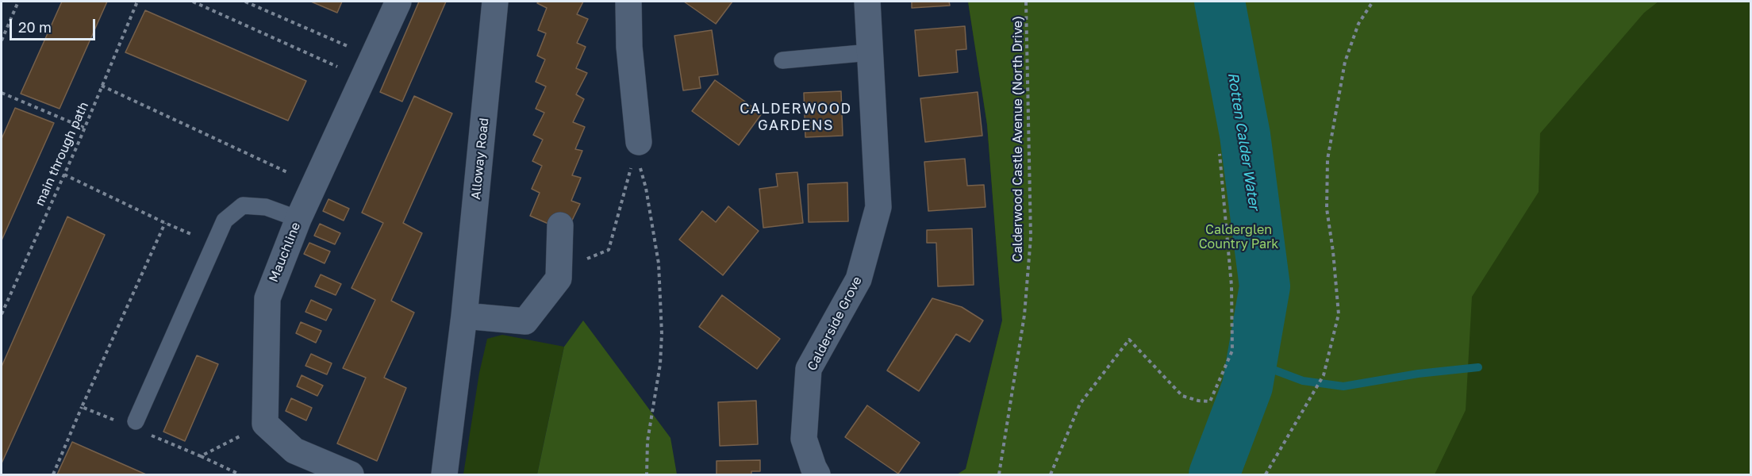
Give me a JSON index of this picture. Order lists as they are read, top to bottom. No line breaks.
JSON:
{"streets":{"street":["Alloway Road","Mauchline","Calderside Grove"],"path":["Calderwood Castle Avenue (North Drive)","main through path"]},"districts":["CALDERWOOD GARDENS"],"water":["Rotten Calder Water"],"parks":["Calderglen Country Park"],"scale_bar":"20 m"}
